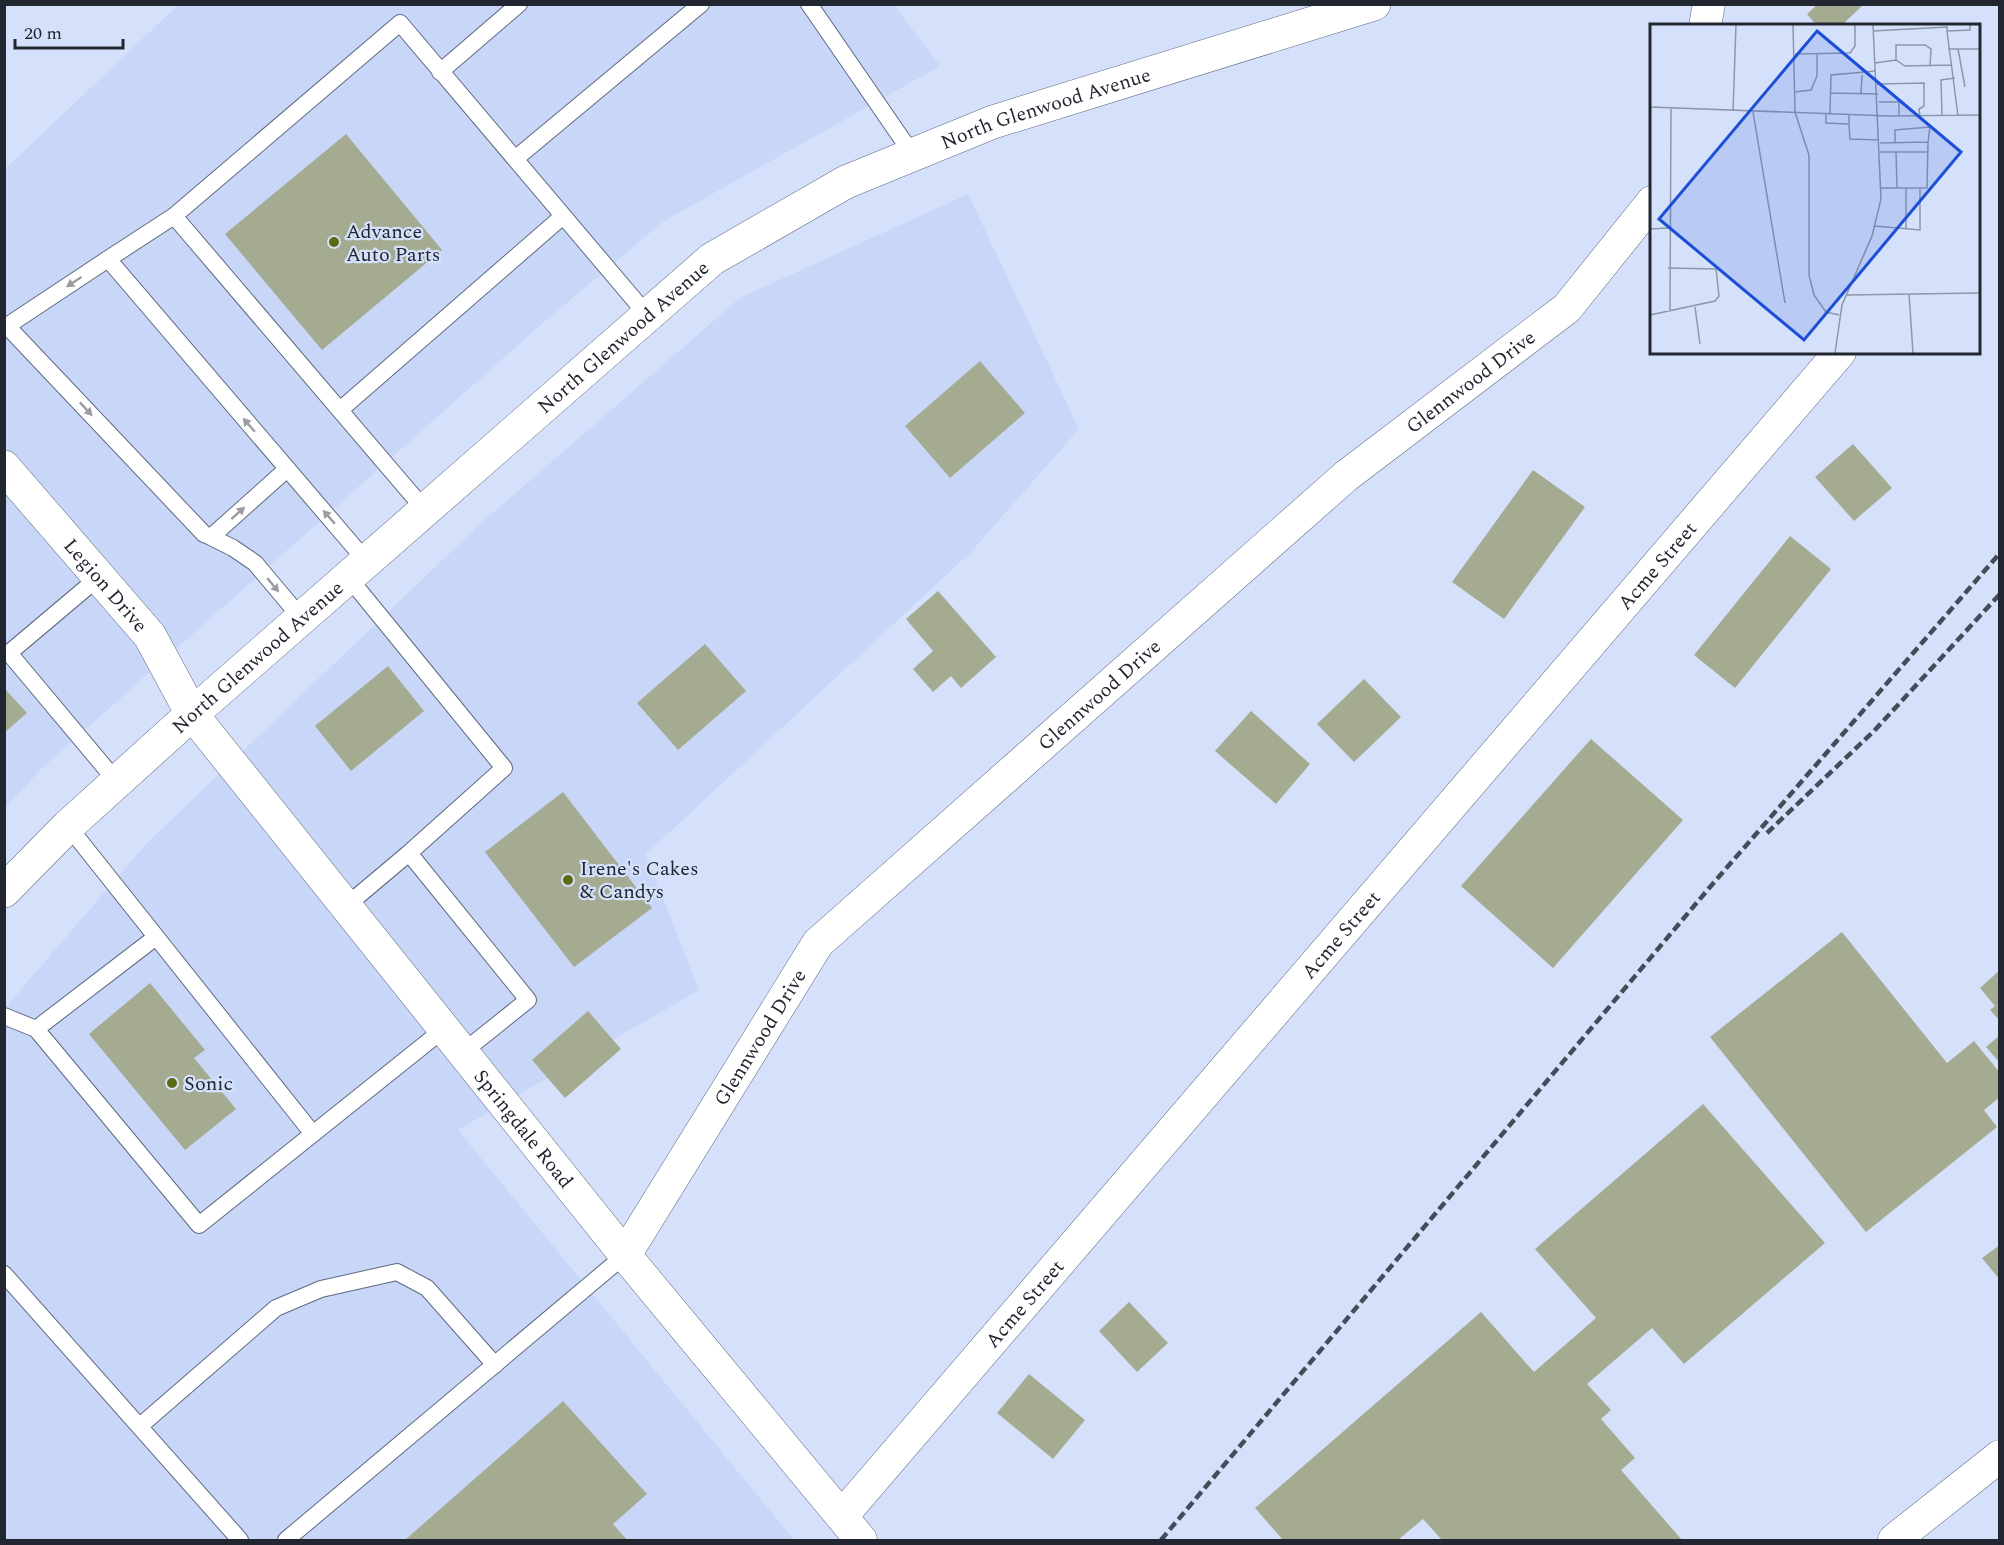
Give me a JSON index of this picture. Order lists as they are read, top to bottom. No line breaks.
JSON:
{"streets":{"main road":["North Glenwood Avenue","Legion Drive"],"street":["Glennwood Drive","Acme Street","Springdale Road"]},"crossings":[["North Glenwood Avenue","Legion Drive"],["North Glenwood Avenue","Springdale Road"],["Glennwood Drive","Springdale Road"],["Acme Street","Springdale Road"],["Legion Drive","Springdale Road"]],"places":["Advance Auto Parts","Irene's Cakes & Candys","Sonic"],"scale_bar":"20 m"}
